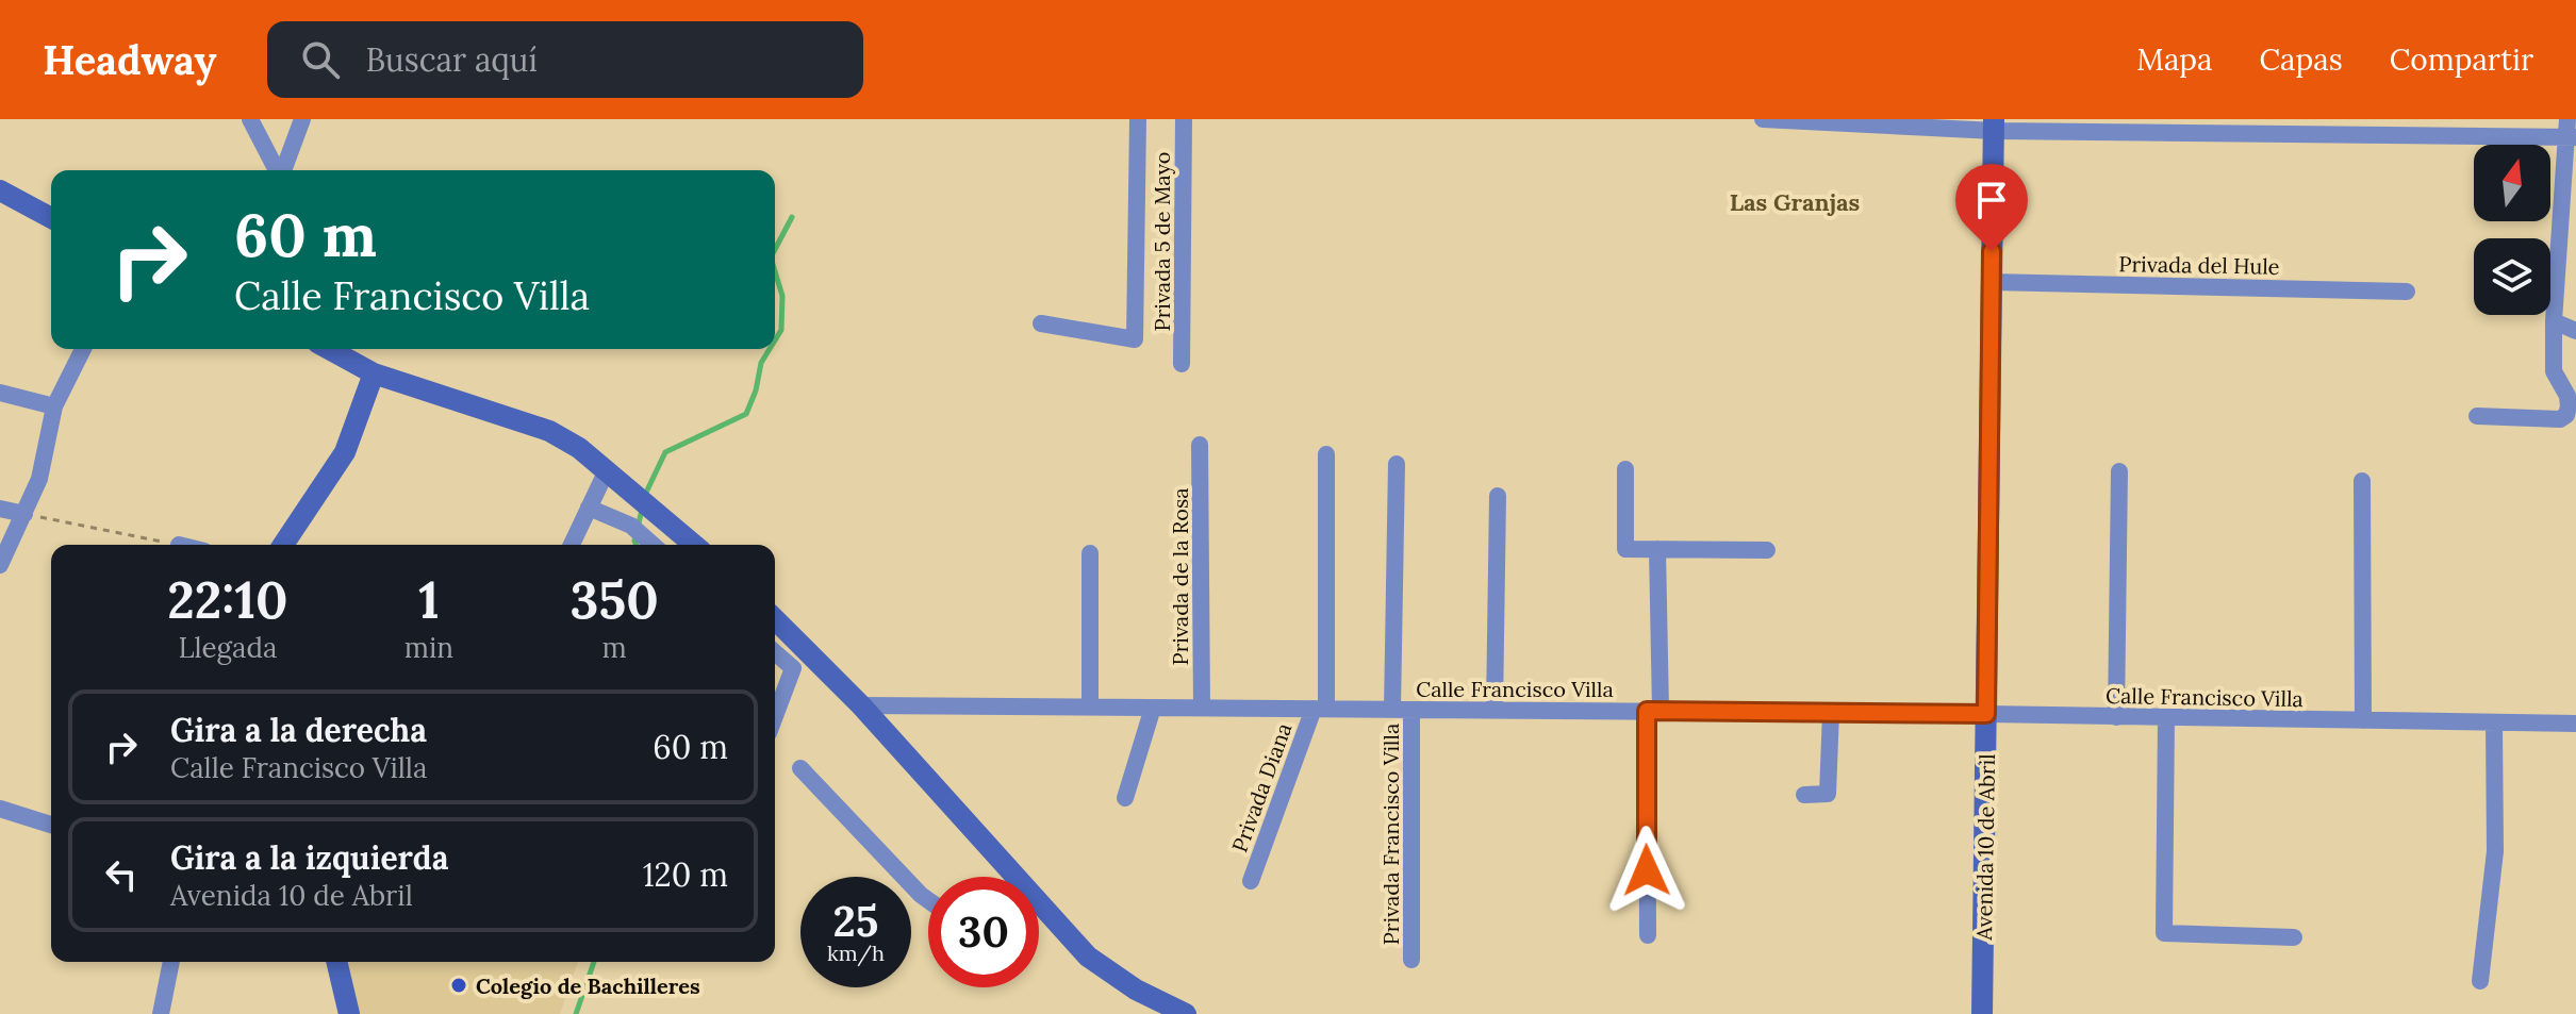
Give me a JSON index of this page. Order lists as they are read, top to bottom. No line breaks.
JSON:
{"streets":{"street":["Privada 5 de Mayo","Privada del Hule","Privada de la Rosa","Calle Francisco Villa","Privada Diana","Privada Francisco Villa","Avenida 10 de Abril"]},"crossings":[["Privada del Hule","Avenida 10 de Abril"],["Privada de la Rosa","Calle Francisco Villa"],["Calle Francisco Villa","Privada Diana"],["Calle Francisco Villa","Privada Francisco Villa"],["Calle Francisco Villa","Avenida 10 de Abril"]],"districts":["Las Granjas"],"places":["Colegio de Bachilleres"],"north":"top","page":{"header":"Headway","search":"Buscar aquí","nav":["Mapa","Capas","Compartir"],"turn":["60 m","Calle Francisco Villa"],"eta":["22:10","Llegada","1","min","350","m"],"list":[{"name":"Gira a la derecha","note":"Calle Francisco Villa","value":"60 m"},{"name":"Gira a la izquierda","note":"Avenida 10 de Abril","value":"120 m"}],"speed":"25 km/h","limit":"30"}}
